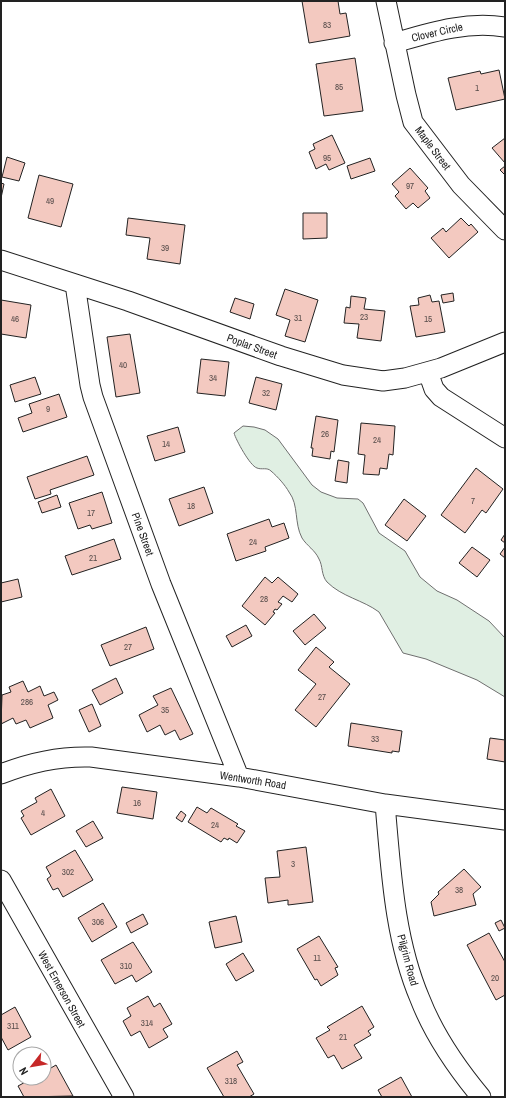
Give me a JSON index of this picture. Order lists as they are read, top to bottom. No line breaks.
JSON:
{"streets":{"street":["Clover Circle","Maple Street","Poplar Street","Pine Street","Wentworth Road","Pilgrim Road","West Emerson Street"]},"crossings":[["Clover Circle","Maple Street"],["Poplar Street","Pine Street"],["Pine Street","Wentworth Road"],["Wentworth Road","Pilgrim Road"]],"house_numbers":["83","85","1","95","97","49","39","23","31","46","15","40","34","32","9","26","24","14","7","18","17","24","21","28","27","27","286","35","33","16","4","24","3","302","38","306","11","310","20","314","311","21","318"],"north":"bottom left"}
